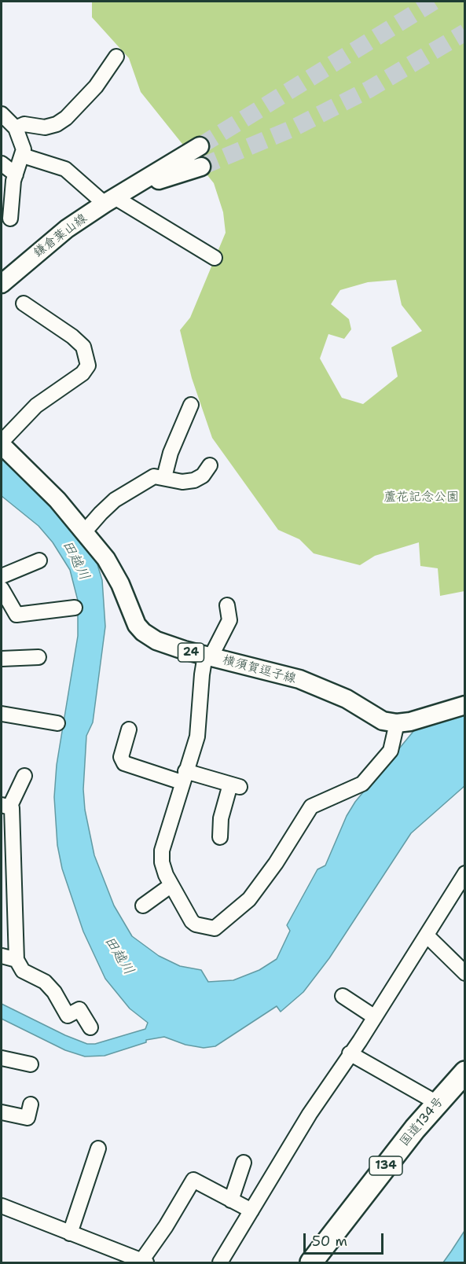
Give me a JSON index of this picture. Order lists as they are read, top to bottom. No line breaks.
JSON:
{"streets":{"highway":["国道134号","134"],"main road":["鎌倉葉山線","24","横須賀逗子線"]},"water":["田越川"],"parks":["蘆花記念公園"],"scale_bar":"50 m"}
